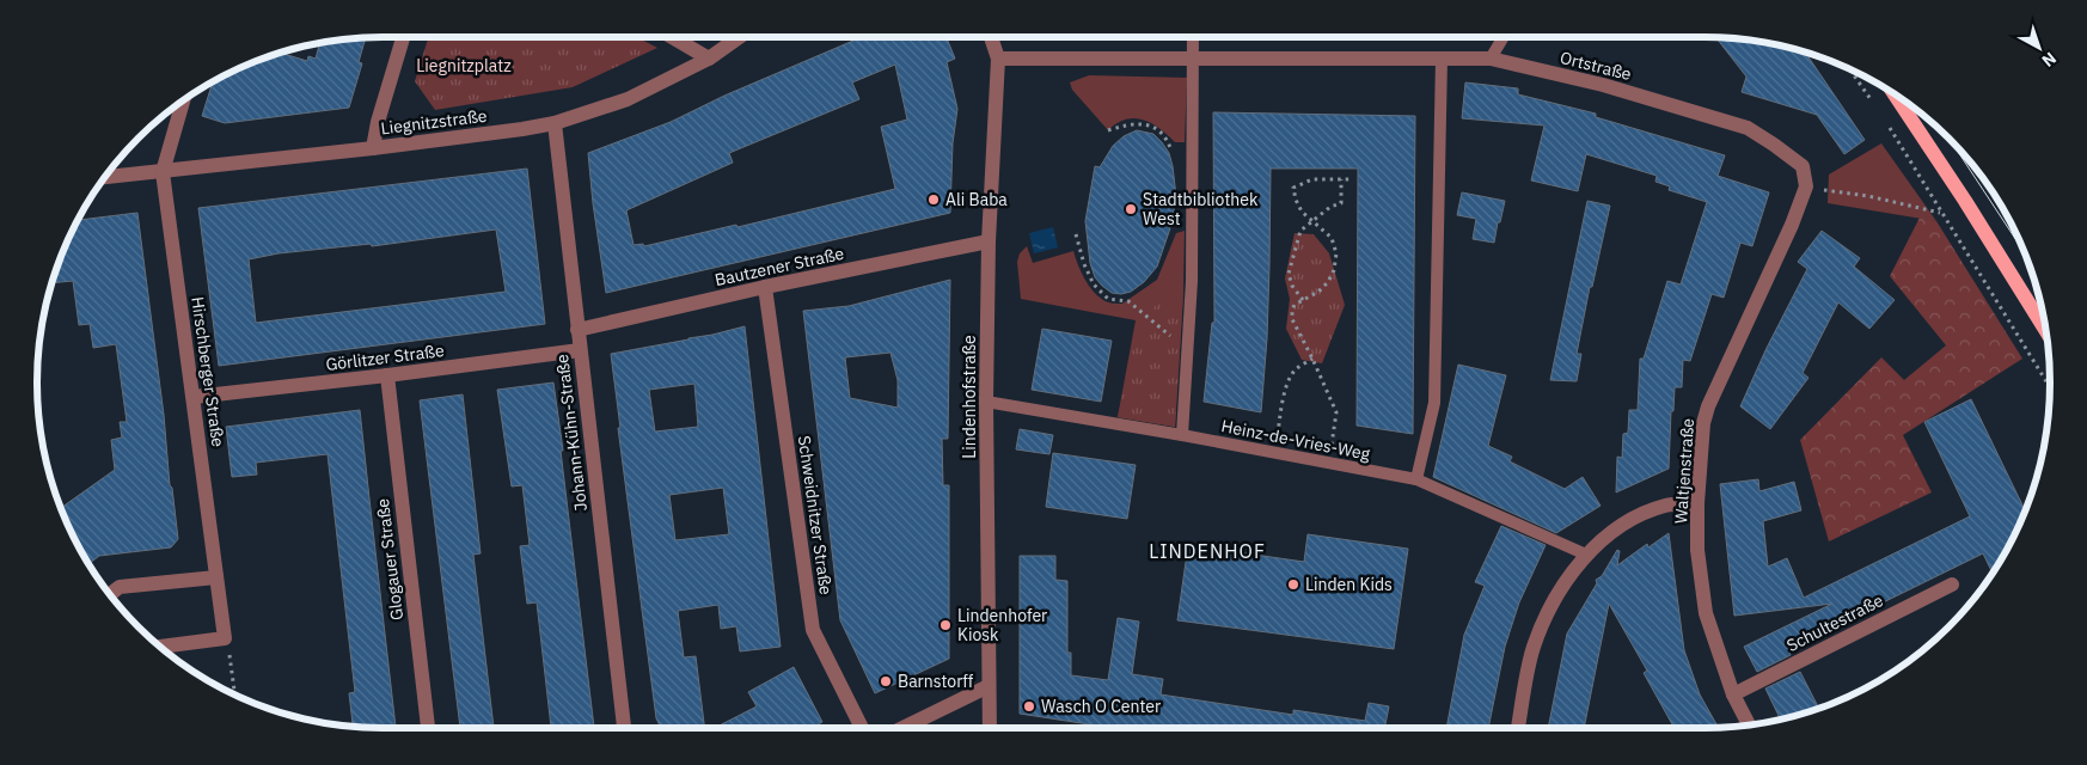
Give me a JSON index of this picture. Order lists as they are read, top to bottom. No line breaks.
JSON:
{"streets":{"street":["Ortstraße","Liegnitzstraße","Bautzener Straße","Görlitzer Straße","Hirschberger Straße","Lindenhofstraße","Johann-Kühn-Straße","Waltjenstraße","Schweidnitzer Straße","Glogauer Straße","Schultestraße"],"lane":["Heinz-de-Vries-Weg"]},"crossings":[["Ortstraße","Lindenhofstraße"],["Ortstraße","Waltjenstraße"],["Liegnitzstraße","Hirschberger Straße"],["Liegnitzstraße","Johann-Kühn-Straße"],["Bautzener Straße","Lindenhofstraße"],["Bautzener Straße","Johann-Kühn-Straße"],["Bautzener Straße","Schweidnitzer Straße"],["Görlitzer Straße","Hirschberger Straße"],["Görlitzer Straße","Johann-Kühn-Straße"],["Görlitzer Straße","Glogauer Straße"],["Lindenhofstraße","Heinz-de-Vries-Weg"],["Waltjenstraße","Schultestraße"]],"districts":["LINDENHOF"],"parks":["Liegnitzplatz"],"places":["Ali Baba","Stadtbibliothek West","Linden Kids","Lindenhofer Kiosk","Barnstorff","Wasch O Center"],"north":"bottom right"}
